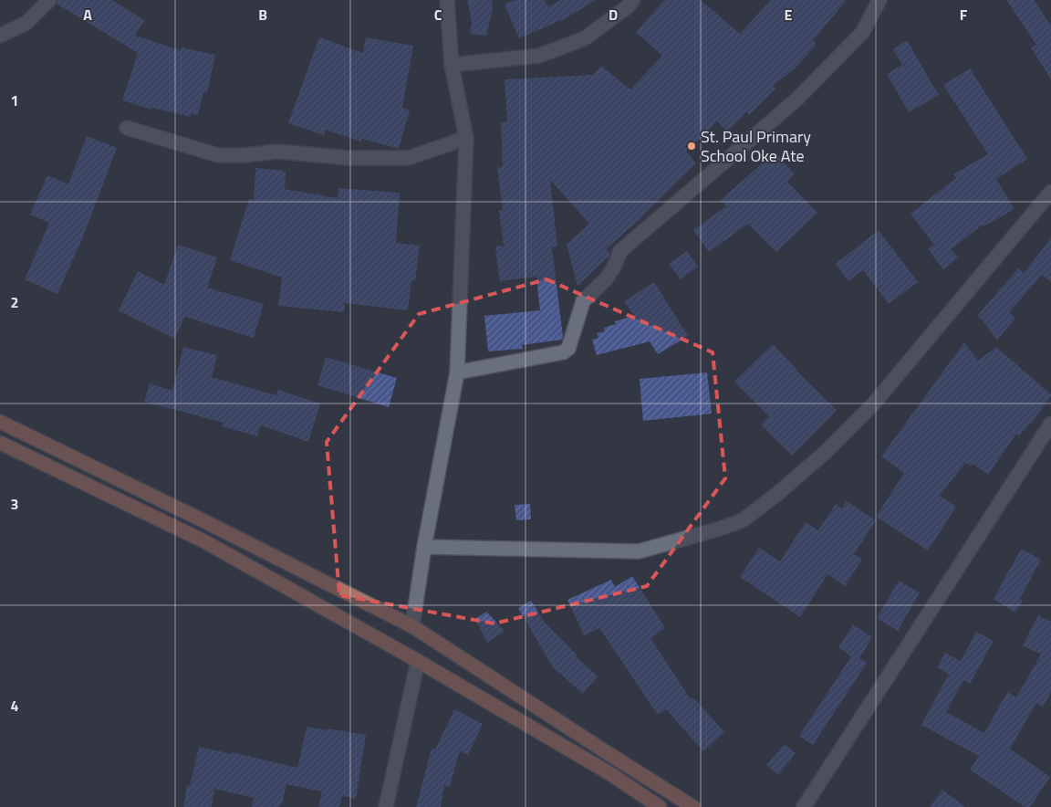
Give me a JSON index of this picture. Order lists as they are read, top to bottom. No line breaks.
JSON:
{"places":["St. Paul Primary School Oke Ate"],"grid":{"columns":["A","B","C","D","E","F"],"rows":["1","2","3","4"]}}
